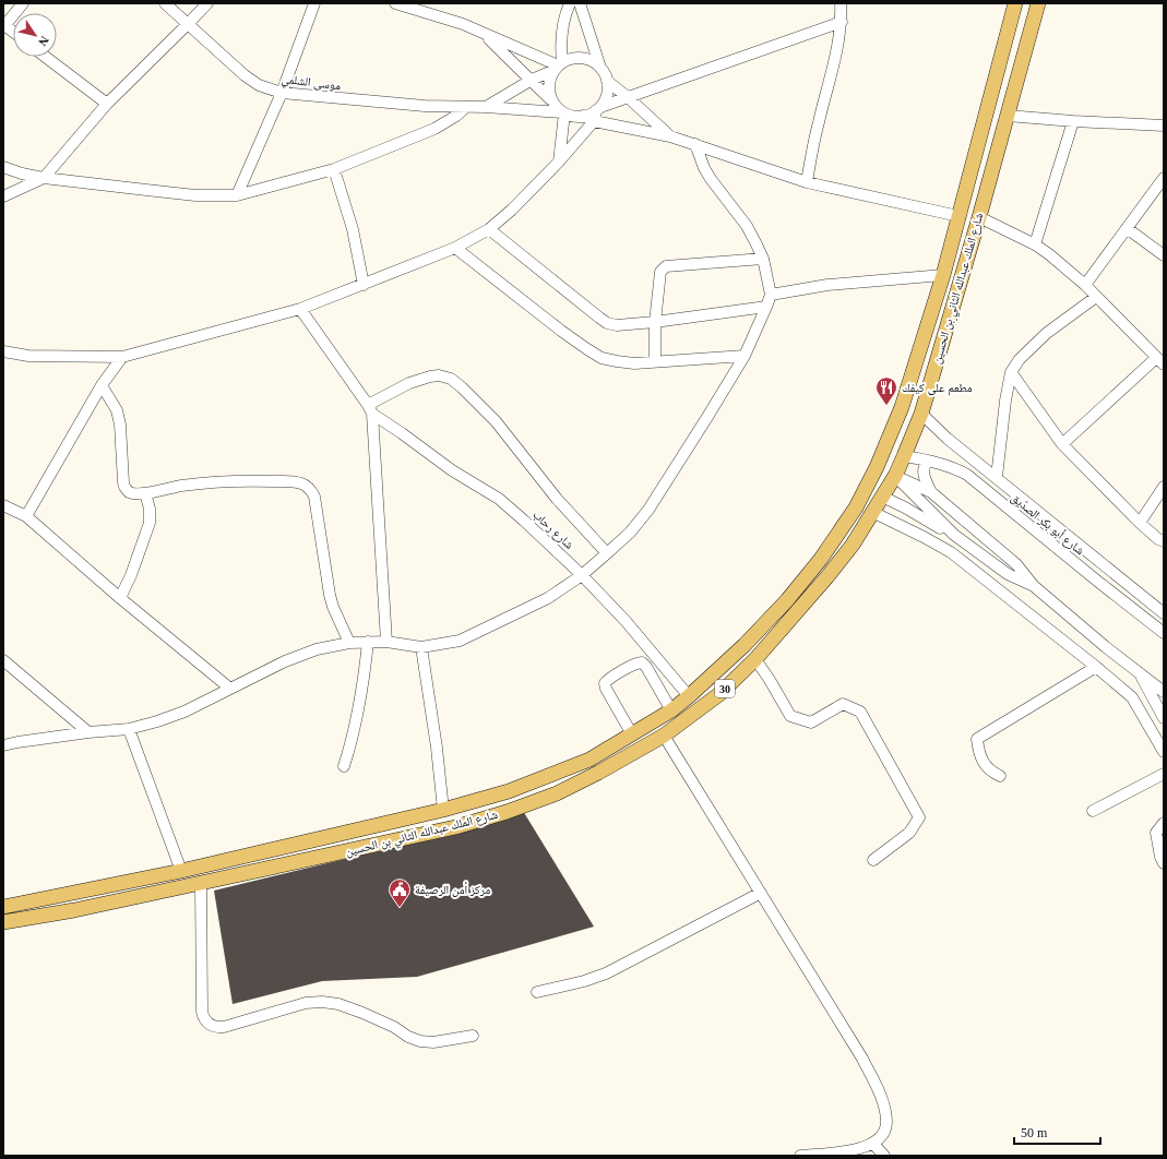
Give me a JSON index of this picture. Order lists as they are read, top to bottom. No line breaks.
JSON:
{"streets":{"main road":["شارع الملك عبدالله الثاني بن الحسين","30"],"street":["موسى الشلمي","شارع أبو بكر الصدّيق","شارع رحاب"]},"crossings":[["شارع الملك عبدالله الثاني بن الحسين","شارع أبو بكر الصدّيق"],["شارع الملك عبدالله الثاني بن الحسين","شارع رحاب"]],"places":{"restaurant":["مطعم على كيفك"],"public building":["مركز أمن الرصيفة"]},"scale_bar":"50 m","north":"bottom right"}
